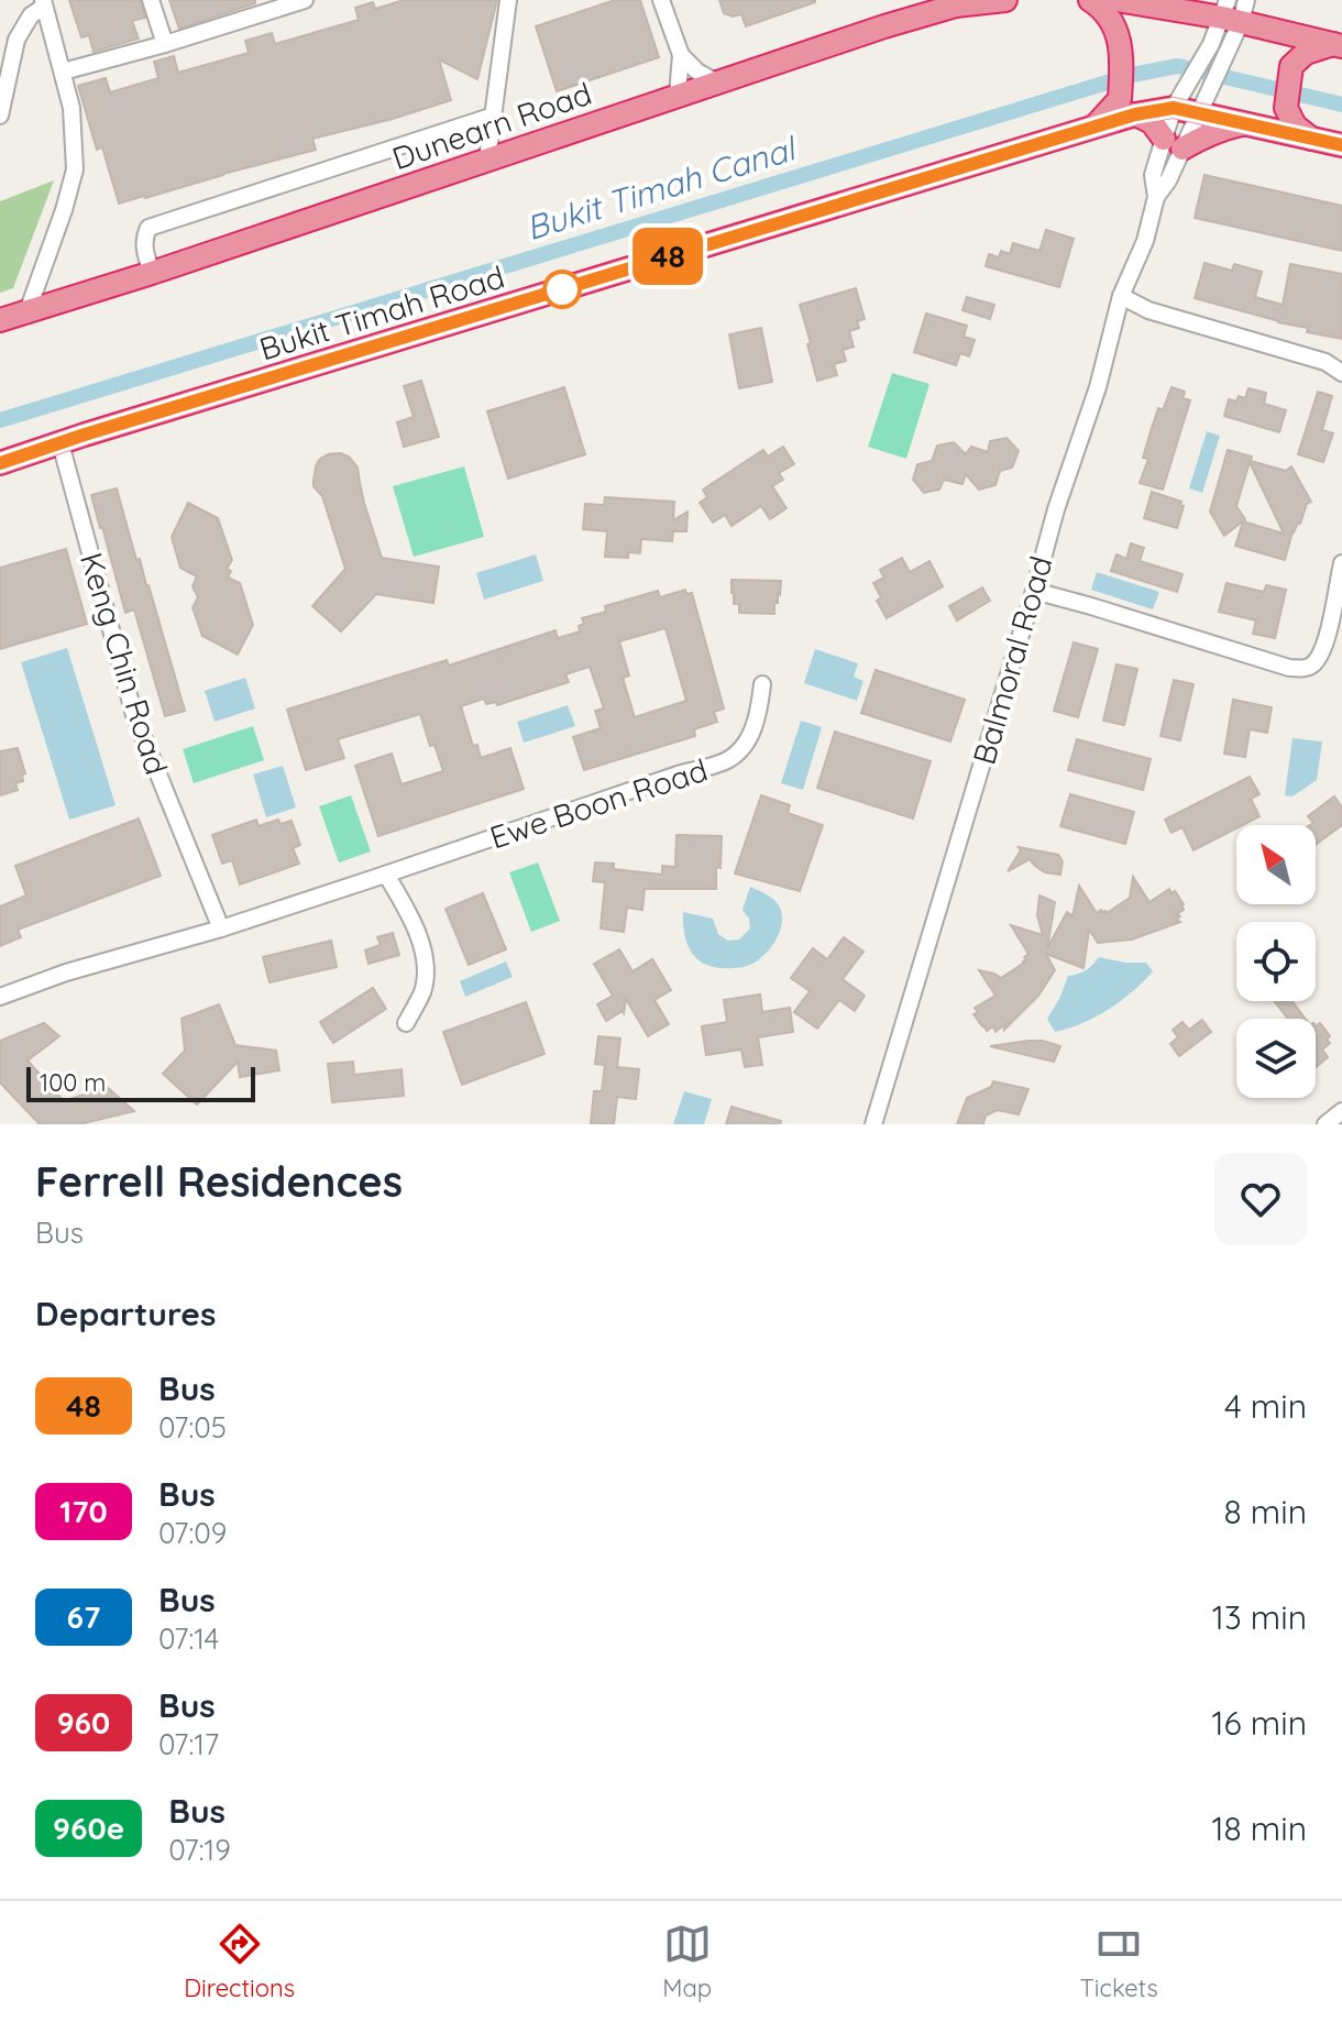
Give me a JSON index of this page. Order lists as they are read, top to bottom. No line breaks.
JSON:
{"streets":{"highway":["Dunearn Road","Bukit Timah Road"],"street":["Balmoral Road","Keng Chin Road","Ewe Boon Road"]},"crossings":[["Bukit Timah Road","Balmoral Road"],["Bukit Timah Road","Keng Chin Road"],["Keng Chin Road","Ewe Boon Road"]],"water":["Bukit Timah Canal"],"lines":["bus line 48"],"scale_bar":"100 m","north":"top left","page":{"on_map":"48","scale":"100 m","heading":[["Ferrell Residences","Bus"],"Departures"],"list":[{"mark":"48","name":"Bus","note":"07:05","value":"4 min"},{"mark":"170","name":"Bus","note":"07:09","value":"8 min"},{"mark":"67","name":"Bus","note":"07:14","value":"13 min"},{"mark":"960","name":"Bus","note":"07:17","value":"16 min"},{"mark":"960e","name":"Bus","note":"07:19","value":"18 min"}],"tabs":["Directions","Map","Tickets"]}}
